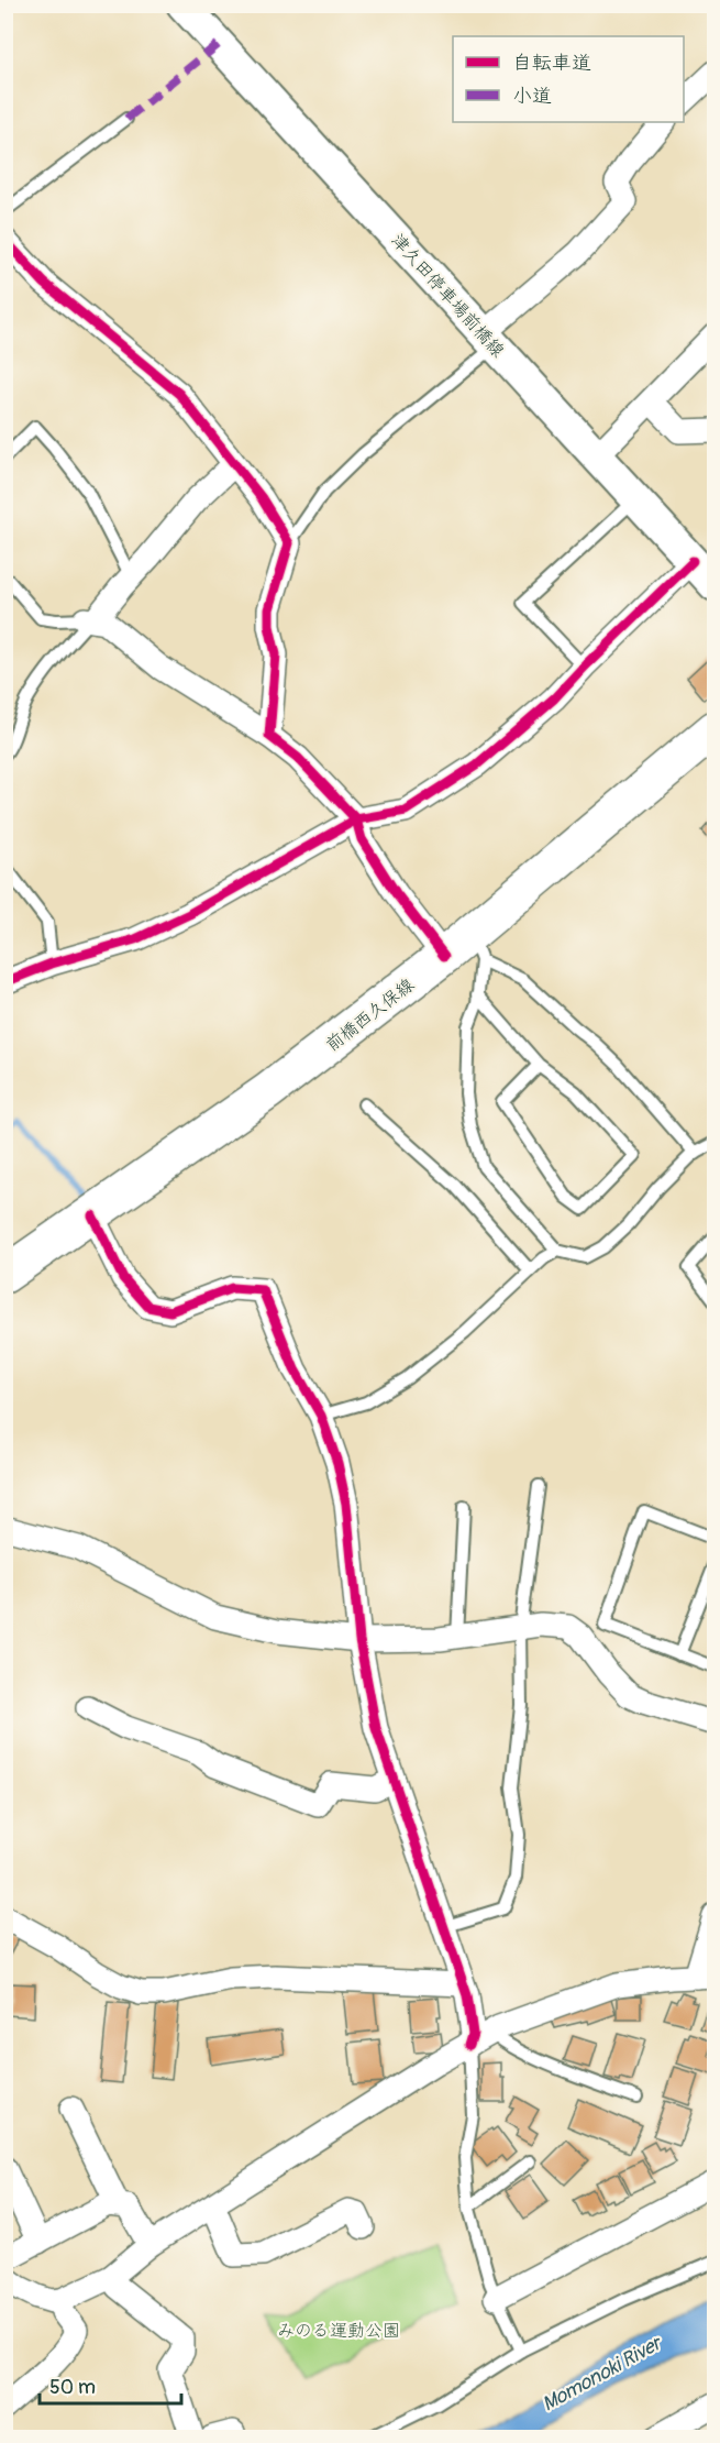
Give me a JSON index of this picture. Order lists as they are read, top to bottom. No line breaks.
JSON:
{"streets":{"main road":["津久田停車場前橋線","前橋西久保線"]},"water":["Momonoki River"],"parks":["みのる運動公園"],"legend":["自転車道","小道"],"scale_bar":"50 m"}
